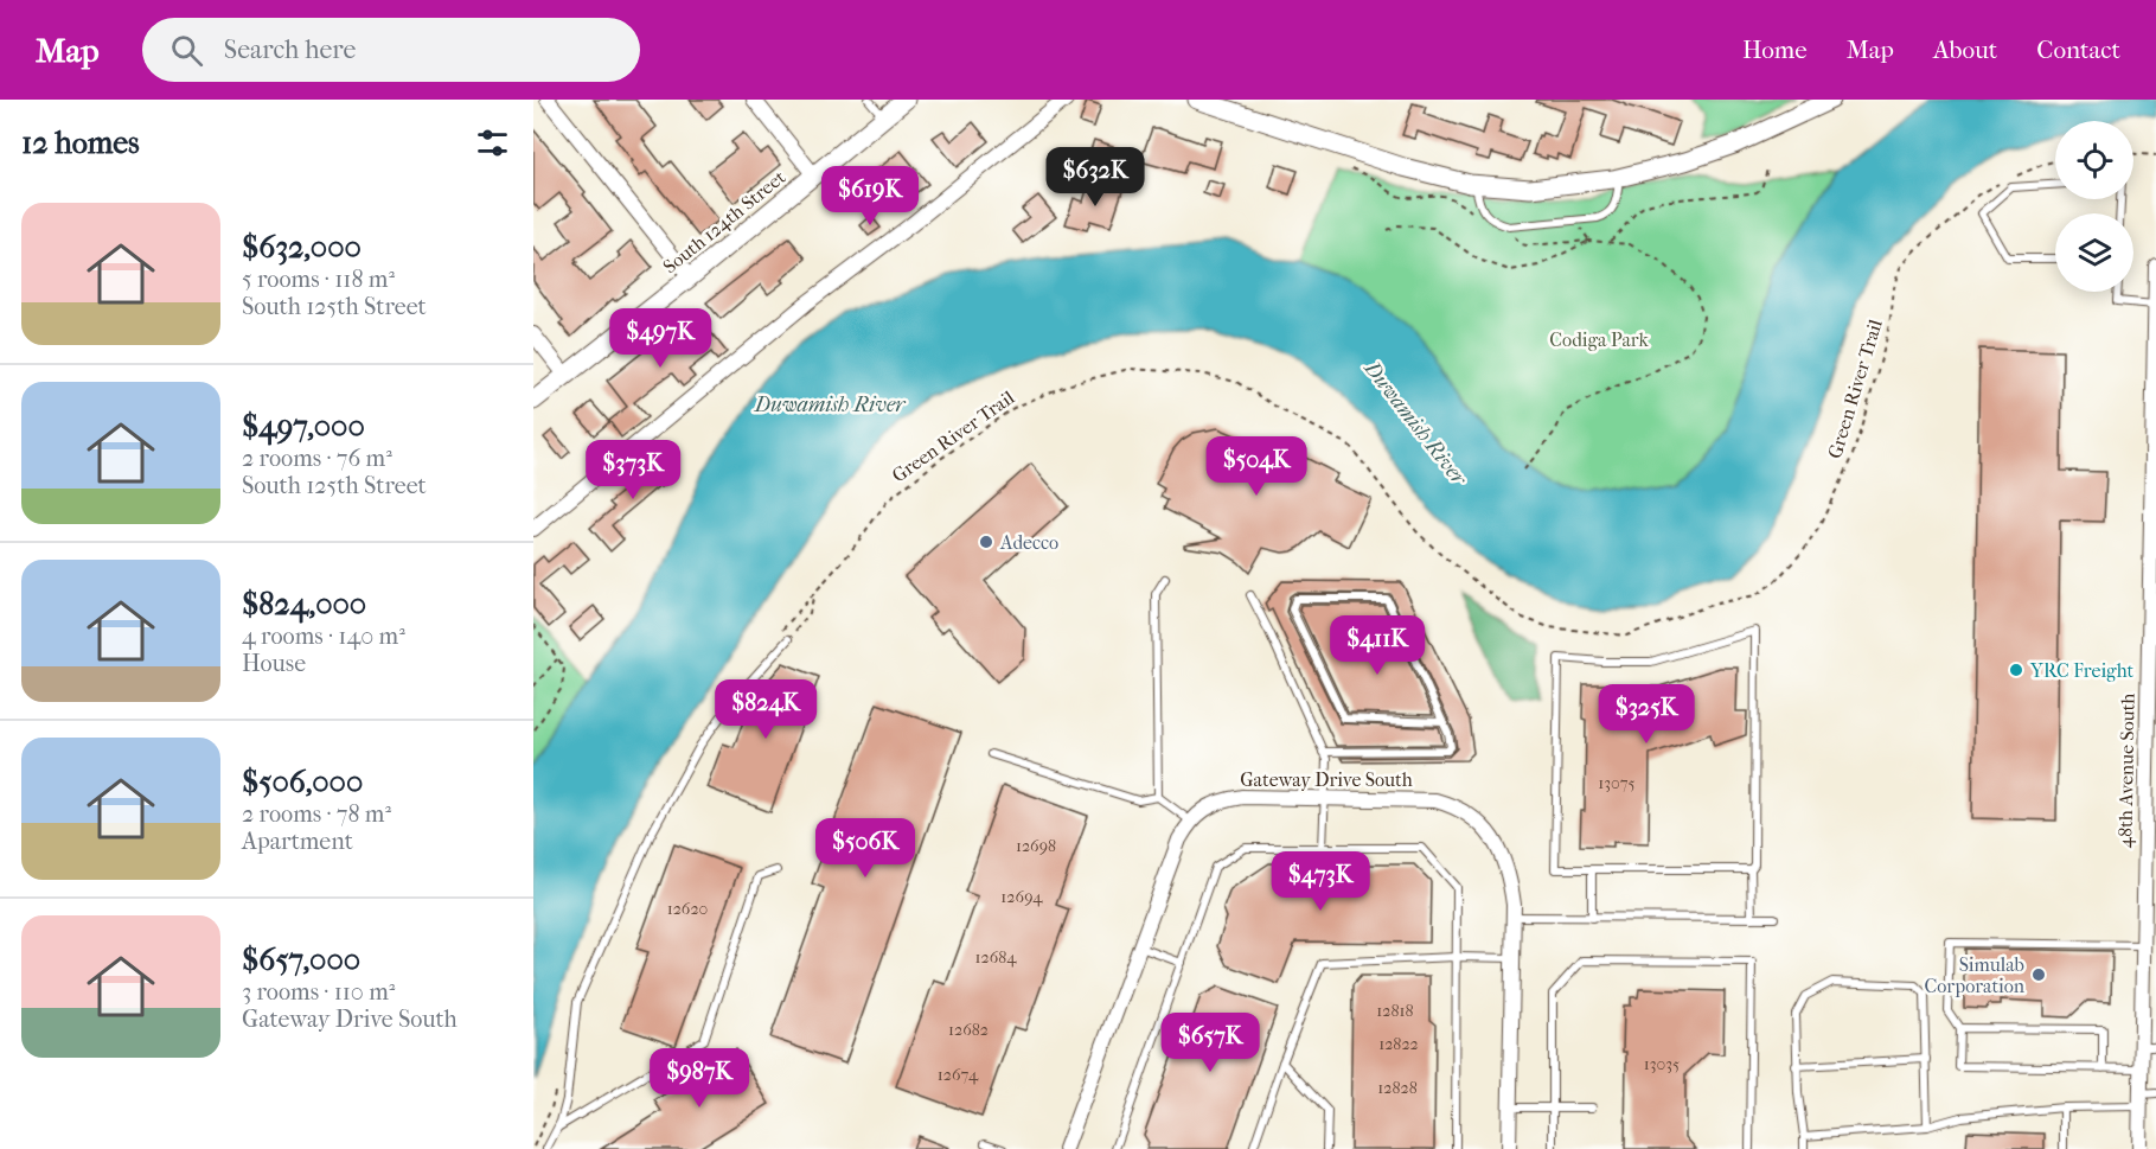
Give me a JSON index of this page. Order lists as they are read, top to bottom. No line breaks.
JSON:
{"streets":{"street":["South 124th Street","48th Avenue South","Gateway Drive South"],"path":["Green River Trail"]},"water":["Duwamish River"],"parks":["Codiga Park"],"places":["Adecco","YRC Freight","Simulab Corporation"],"house_numbers":["13075","12698","12694","12620","12684","12818","12682","12822","13035","12674","12828"],"page":{"header":"Map","search":"Search here","nav":["Home","Map","About","Contact"],"heading":"12 homes","price":["$632K","$619K","$497K","$504K","$373K","$411K","$824K","$325K","$506K","$473K","$657K","$987K"],"list":[{"name":"$632,000","note":"5 rooms · 118 m² · South 125th Street"},{"name":"$497,000","note":"2 rooms · 76 m² · South 125th Street"},{"name":"$824,000","note":"4 rooms · 140 m² · House"},{"name":"$506,000","note":"2 rooms · 78 m² · Apartment"},{"name":"$657,000","note":"3 rooms · 110 m² · Gateway Drive South"}]}}
